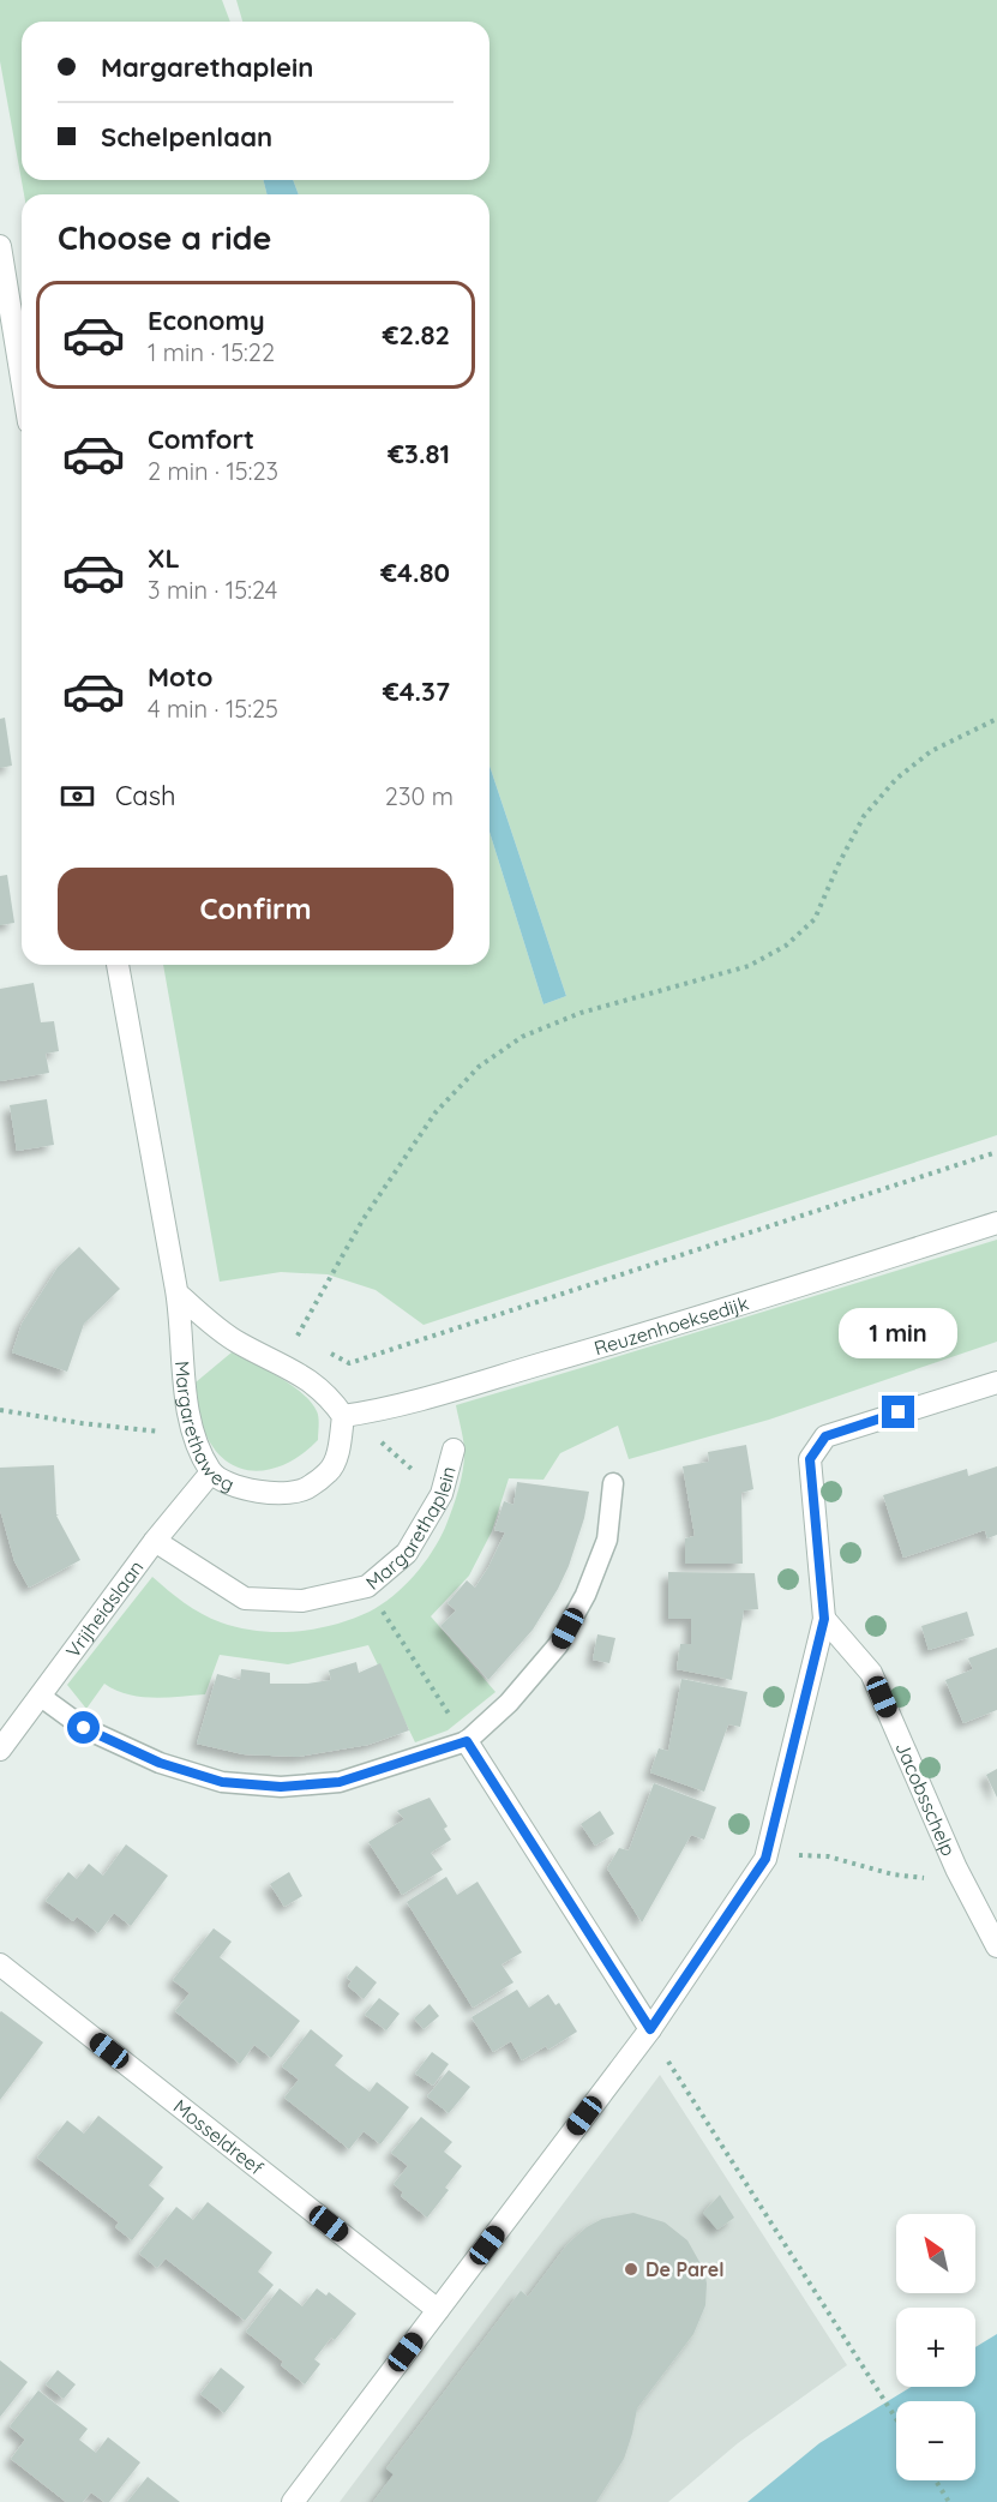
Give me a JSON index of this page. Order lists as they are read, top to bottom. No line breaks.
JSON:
{"streets":{"street":["Reuzenhoeksedijk","Margarethaweg","Margarethaplein","Vrijheidslaan","Jacobsschelp","Mosseldreef"]},"crossings":[["Reuzenhoeksedijk","Margarethaweg"],["Margarethaweg","Vrijheidslaan"],["Margarethaplein","Vrijheidslaan"]],"places":["De Parel"],"north":"top left","page":{"banner":["Margarethaplein","Schelpenlaan"],"heading":"Choose a ride","list":[{"name":"Economy","note":"1 min · 15:22","value":"€2.82"},{"name":"Comfort","note":"2 min · 15:23","value":"€3.81"},{"name":"XL","note":"3 min · 15:24","value":"€4.80"},{"name":"Moto","note":"4 min · 15:25","value":"€4.37"}],"pay":["Cash","230 m"],"buttons":"Confirm","bubble":"1 min","map_buttons":["+","−"]}}
